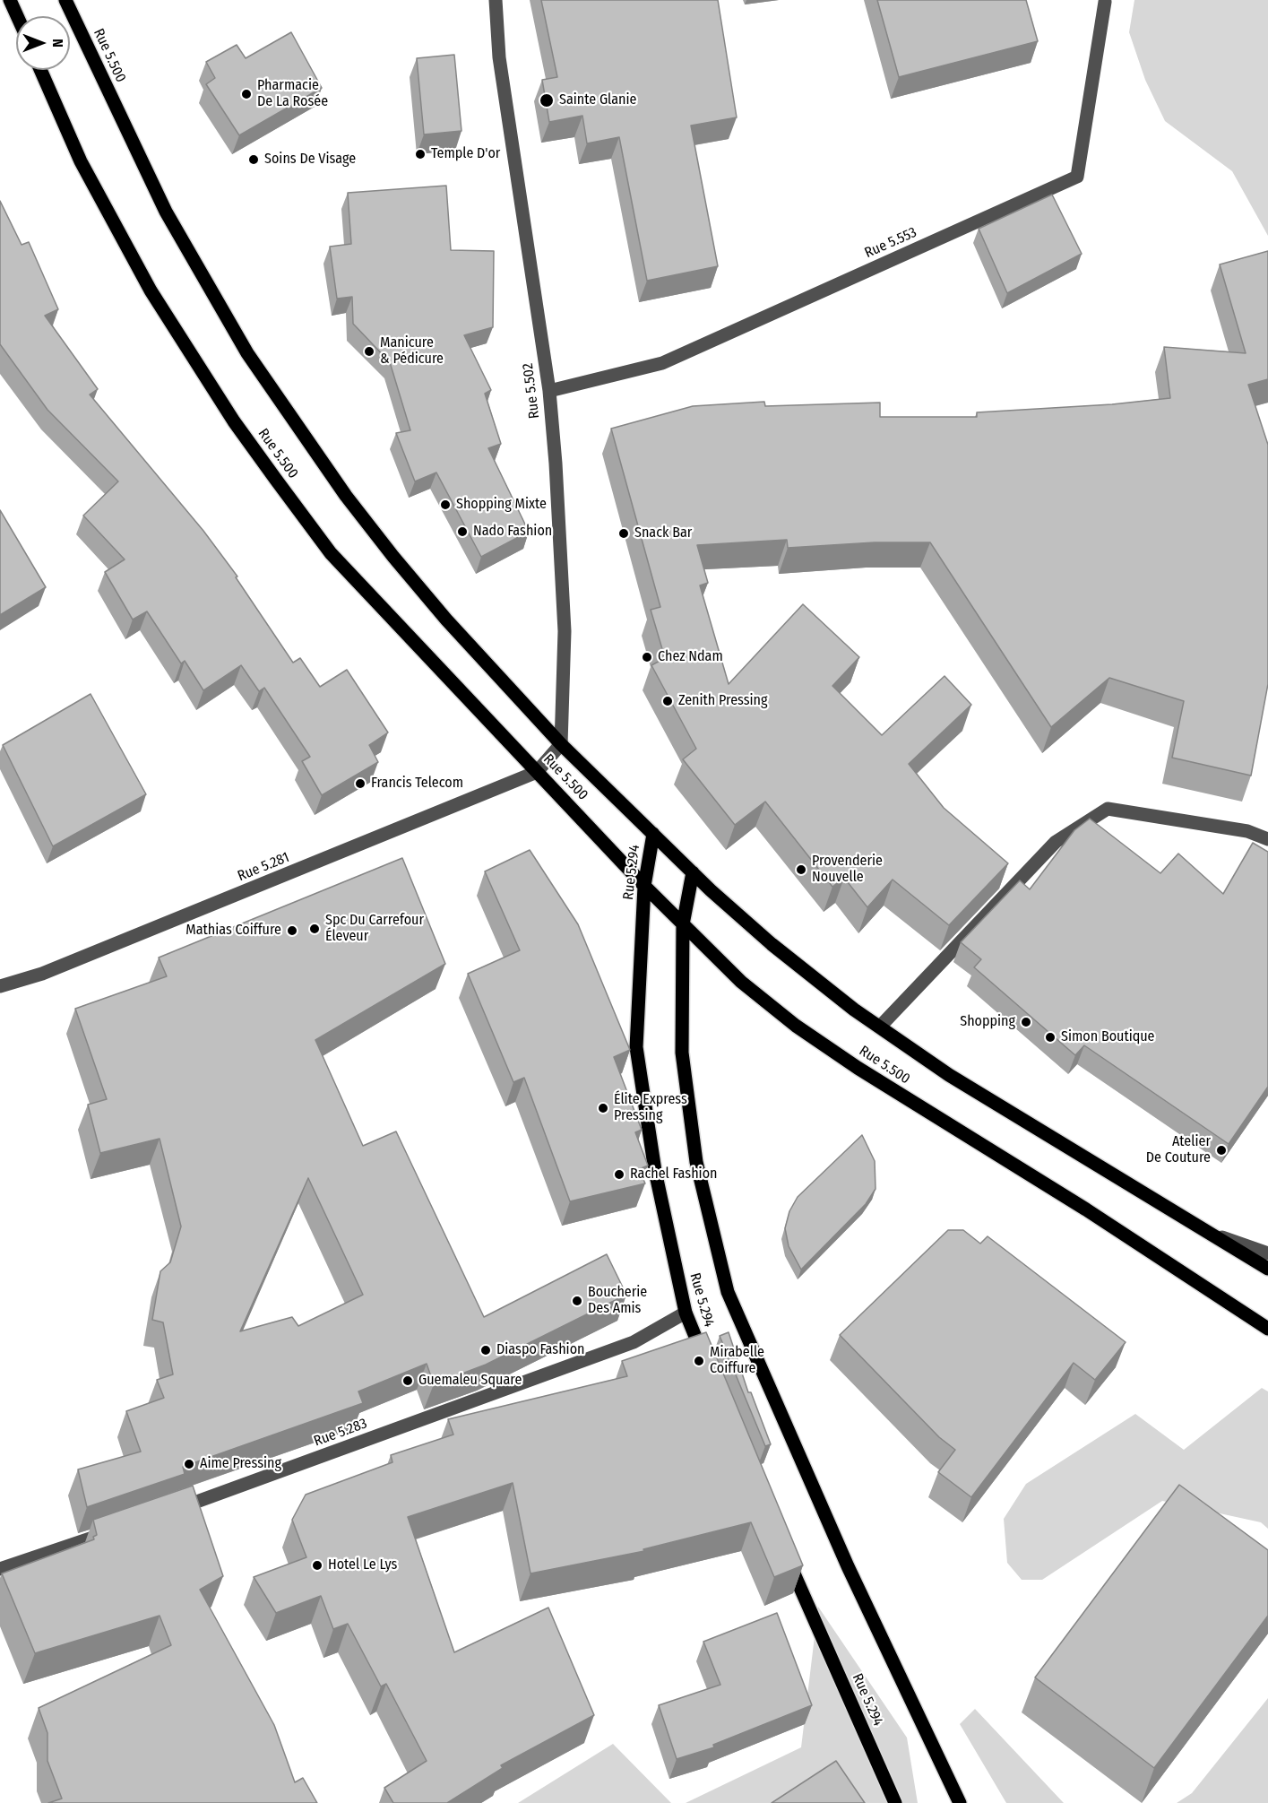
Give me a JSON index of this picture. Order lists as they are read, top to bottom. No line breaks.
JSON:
{"streets":{"main road":["Rue 5.500","Rue 5.294"],"street":["Rue 5.553","Rue 5.502","Rue 5.281","Rue 5.283"]},"crossings":[["Rue 5.500","Rue 5.502"],["Rue 5.500","Rue 5.281"],["Rue 5.500","Rue 5.294"],["Rue 5.553","Rue 5.502"],["Rue 5.294","Rue 5.283"]],"places":["Pharmacie De La Rosée","Sainte Glanie","Temple D'or","Soins De Visage","Manicure & Pédicure","Shopping Mixte","Nado Fashion","Snack Bar","Chez Ndam","Zenith Pressing","Francis Telecom","Provenderie Nouvelle","Spc Du Carrefour Éleveur","Mathias Coiffure","Shopping","Simon Boutique","Élite Express Pressing","Atelier De Couture","Rachel Fashion","Boucherie Des Amis","Diaspo Fashion","Mirabelle Coiffure","Guemaleu Square","Aime Pressing","Hotel Le Lys"],"north":"right"}
